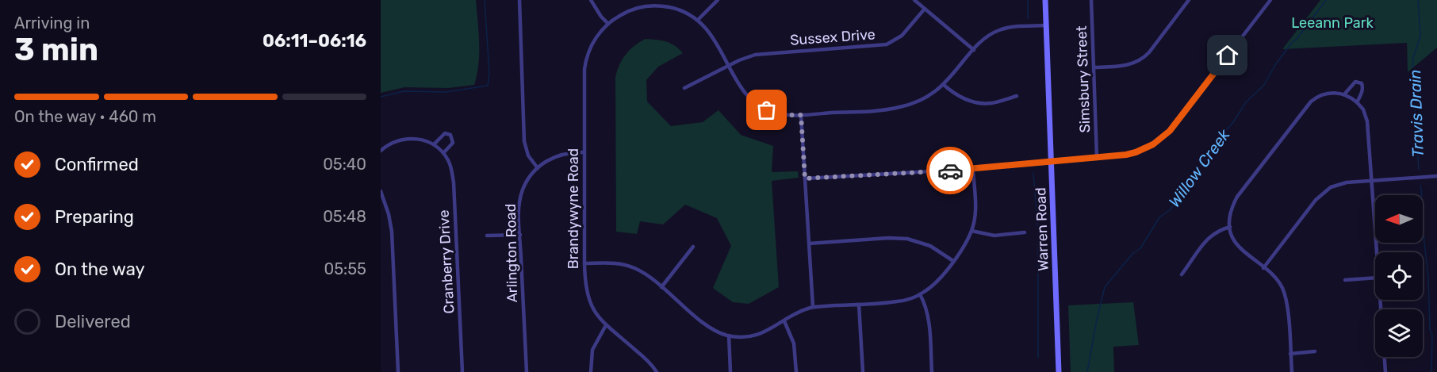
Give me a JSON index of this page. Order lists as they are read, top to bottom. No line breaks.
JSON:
{"streets":{"main road":["Warren Road"],"street":["Sussex Drive","Simsbury Street","Brandywyne Road","Arlington Road","Cranberry Drive"]},"crossings":[["Sussex Drive","Brandywyne Road"],["Brandywyne Road","Warren Road"]],"water":["Travis Drain","Willow Creek"],"parks":["Leeann Park"],"north":"left","page":{"heading":["3 min","Arriving in","06:11–06:16"],"bar":"On the way · 460 m","list":[["Confirmed","05:40"],["Preparing","05:48"],["On the way","05:55"],"Delivered"]}}
